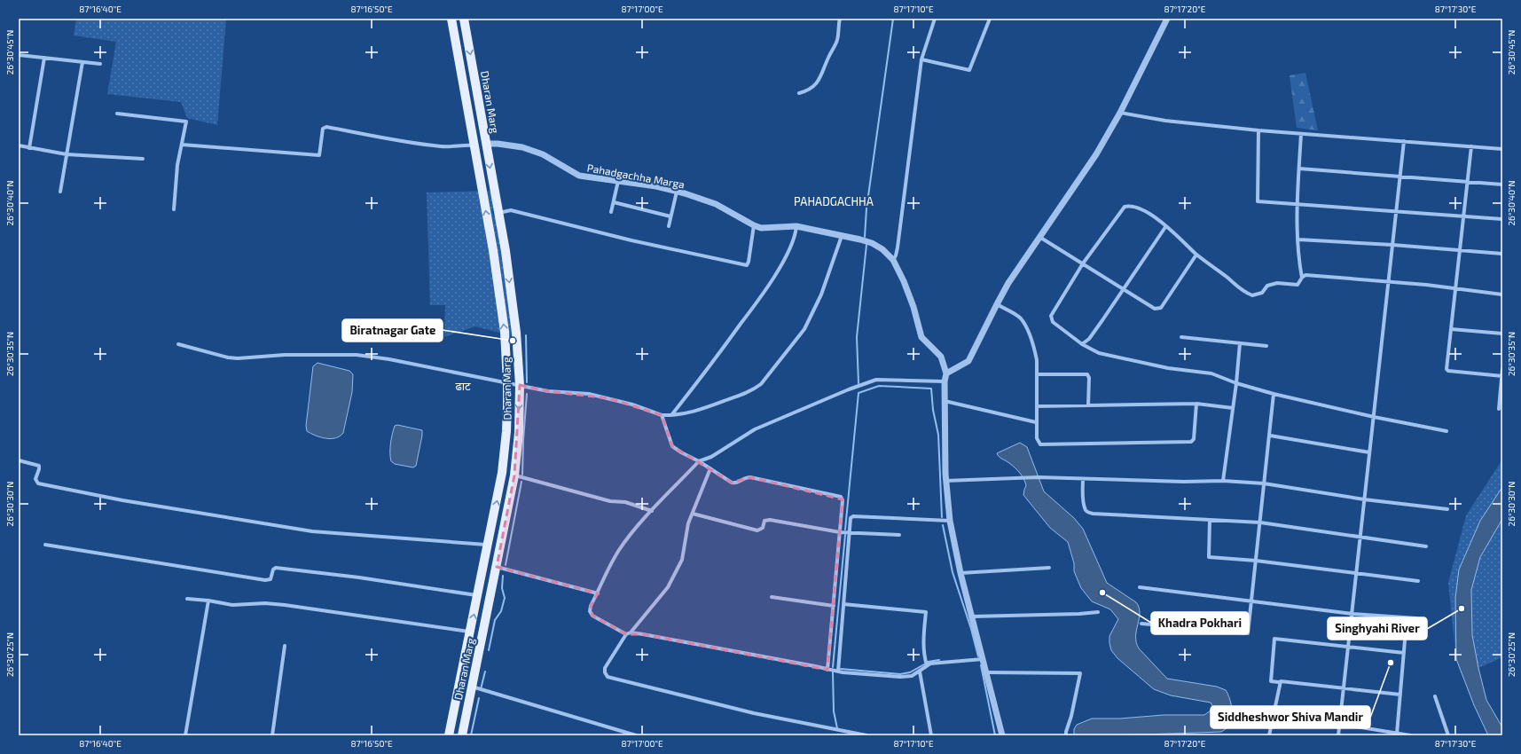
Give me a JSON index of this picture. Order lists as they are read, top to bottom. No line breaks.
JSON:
{"streets":{"main road":["Dharan Marg"],"street":["Pahadgachha Marga"]},"crossings":[["Dharan Marg","Pahadgachha Marga"]],"districts":["PAHADGACHHA","ढाट"],"places":["Biratnagar Gate","Khadra Pokhari","Singhyahi River","Siddheshwor Shiva Mandir"],"coordinates":["87°16'40\"E","87°16'50\"E","87°17'00\"E","87°17'10\"E","87°17'20\"E","87°17'30\"E","26°30'45\"N","26°30'40\"N","26°30'35\"N","26°30'30\"N","26°30'25\"N"]}
